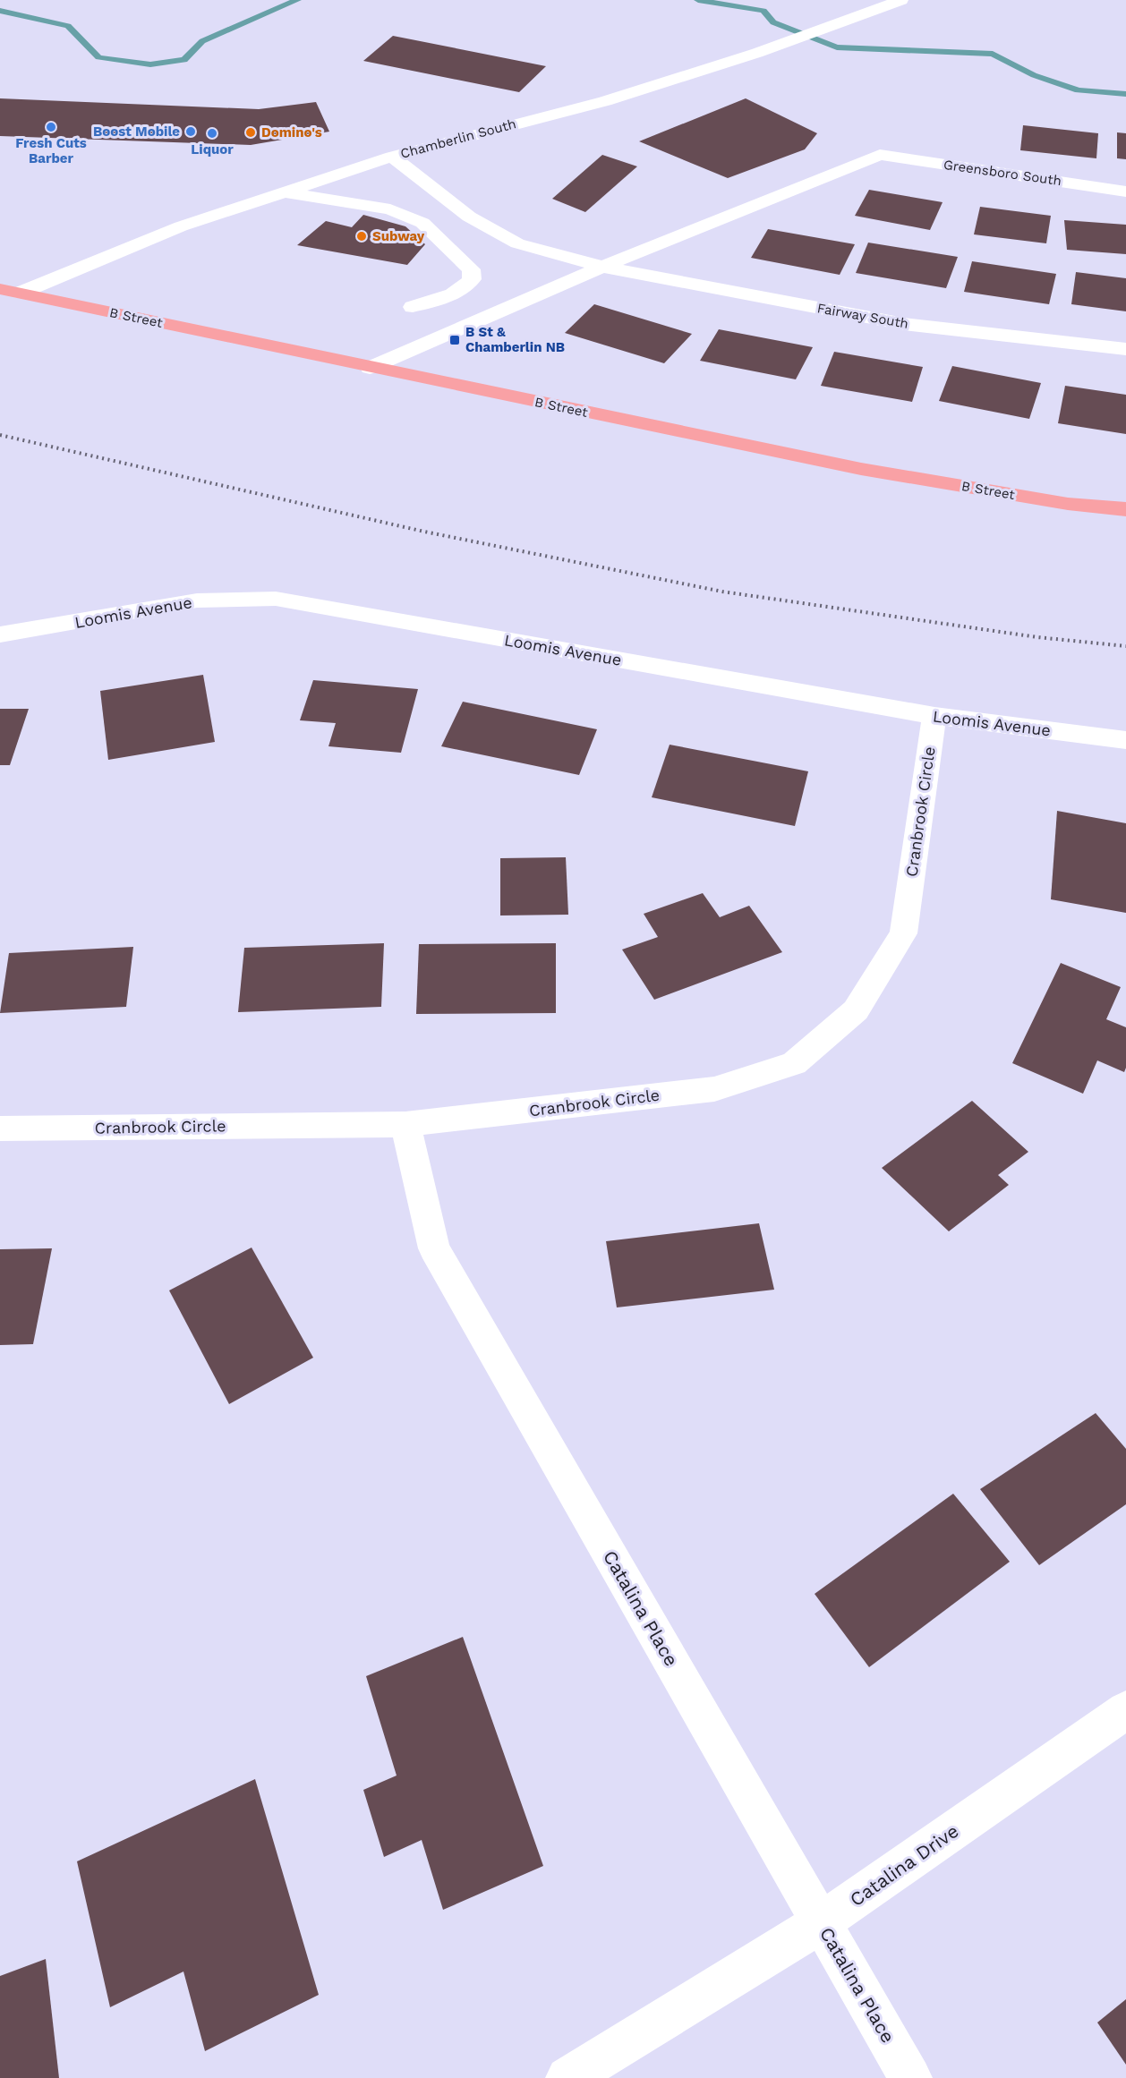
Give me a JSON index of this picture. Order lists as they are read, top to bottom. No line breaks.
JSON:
{"streets":{"main road":["B Street"],"street":["Chamberlin South","Greensboro South","Fairway South","Loomis Avenue","Cranbrook Circle","Catalina Place","Catalina Drive"]},"crossings":[["Chamberlin South","Fairway South"],["Chamberlin South","B Street"],["Greensboro South","Fairway South"],["Loomis Avenue","Cranbrook Circle"],["Cranbrook Circle","Catalina Place"],["Catalina Place","Catalina Drive"]],"places":{"other":["Fresh Cuts Barber","Boost Mobile","Domino's","Liquor","Subway"],"transit":["B St & Chamberlin NB"]}}
